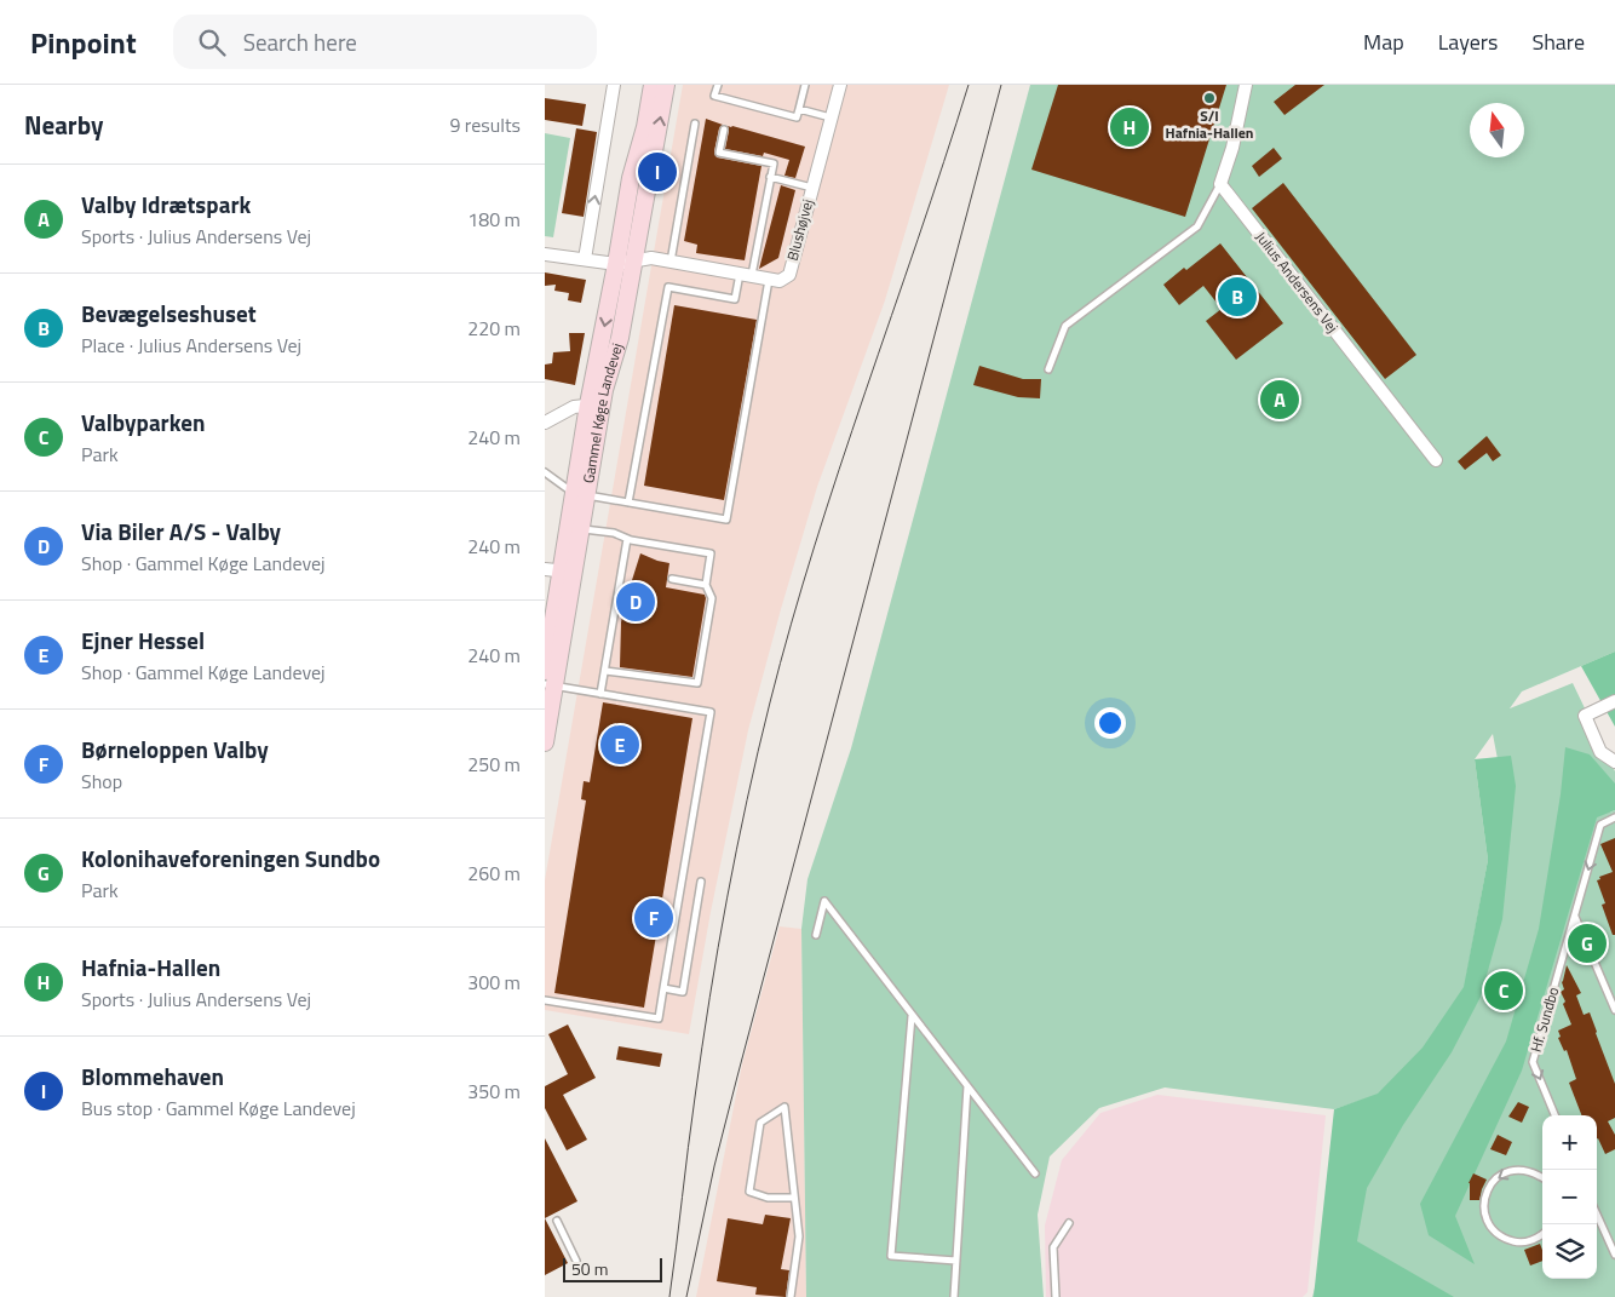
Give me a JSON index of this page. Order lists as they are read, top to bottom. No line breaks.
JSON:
{"streets":{"main road":["Gammel Køge Landevej"],"street":["Blushøjvej","Julius Andersens Vej"],"lane":["Hf. Sundbo"]},"one_way":["Hf. Sundbo"],"places":["S/I Hafnia-Hallen"],"scale_bar":"50 m","north":"top","page":{"header":"Pinpoint","search":"Search here","nav":["Map","Layers","Share"],"heading":["Nearby","9 results"],"pins":["H","I","B","A","D","E","F","G","C"],"list":[{"mark":"A","name":"Valby Idrætspark","note":"Sports · Julius Andersens Vej","value":"180 m"},{"mark":"B","name":"Bevægelseshuset","note":"Place · Julius Andersens Vej","value":"220 m"},{"mark":"C","name":"Valbyparken","note":"Park","value":"240 m"},{"mark":"D","name":"Via Biler A/S - Valby","note":"Shop · Gammel Køge Landevej","value":"240 m"},{"mark":"E","name":"Ejner Hessel","note":"Shop · Gammel Køge Landevej","value":"240 m"},{"mark":"F","name":"Børneloppen Valby","note":"Shop","value":"250 m"},{"mark":"G","name":"Kolonihaveforeningen Sundbo","note":"Park","value":"260 m"},{"mark":"H","name":"Hafnia-Hallen","note":"Sports · Julius Andersens Vej","value":"300 m"},{"mark":"I","name":"Blommehaven","note":"Bus stop · Gammel Køge Landevej","value":"350 m"}],"map_buttons":["+","−"],"scale":"50 m"}}
